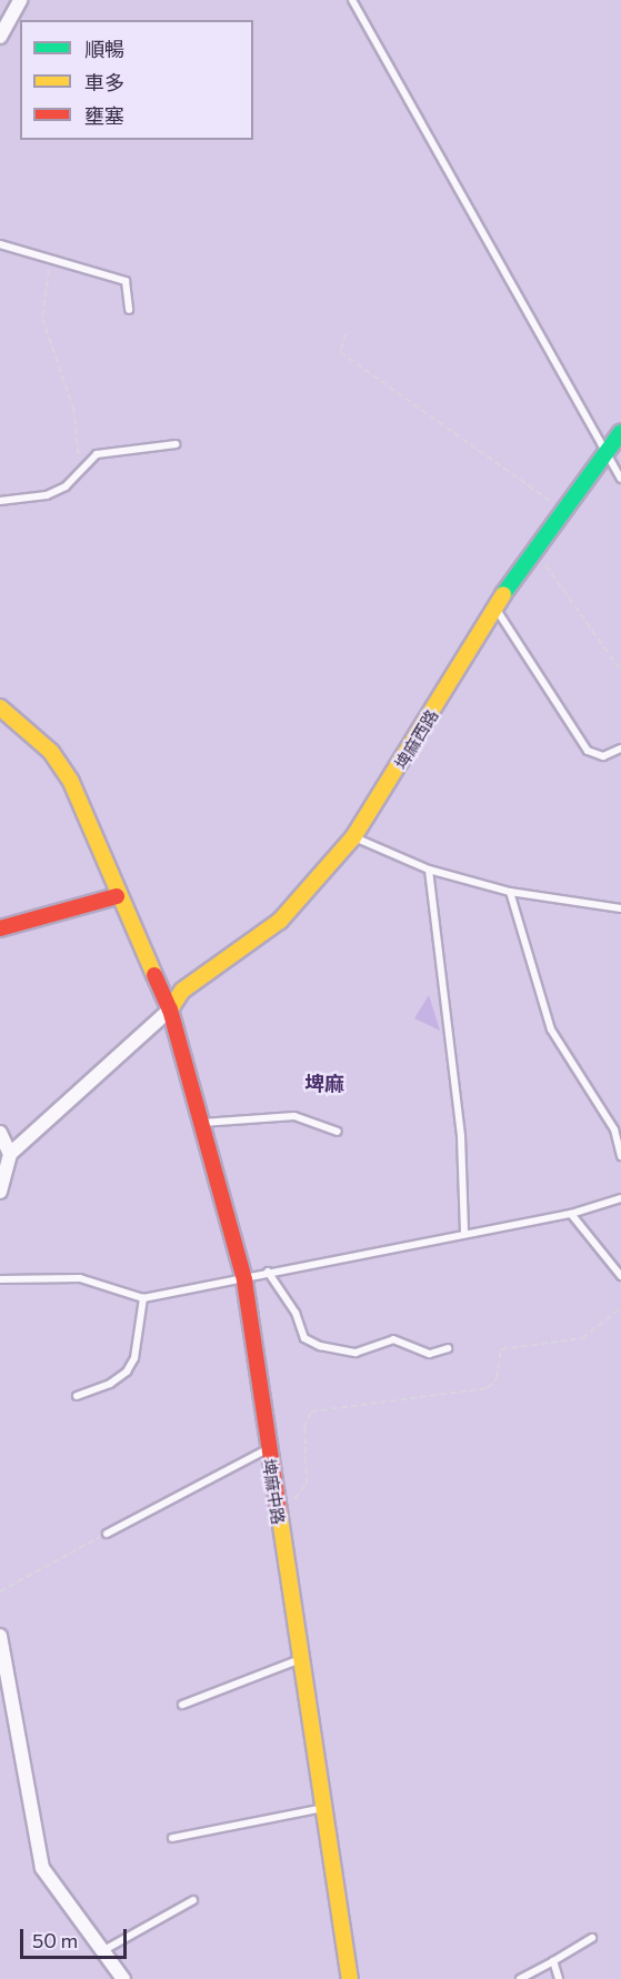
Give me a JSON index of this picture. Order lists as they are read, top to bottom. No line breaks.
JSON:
{"streets":{"street":["埤麻西路","埤麻中路"]},"crossings":[["埤麻西路","埤麻中路"]],"districts":["埤麻"],"legend":["順暢","車多","壅塞"],"scale_bar":"50 m"}
